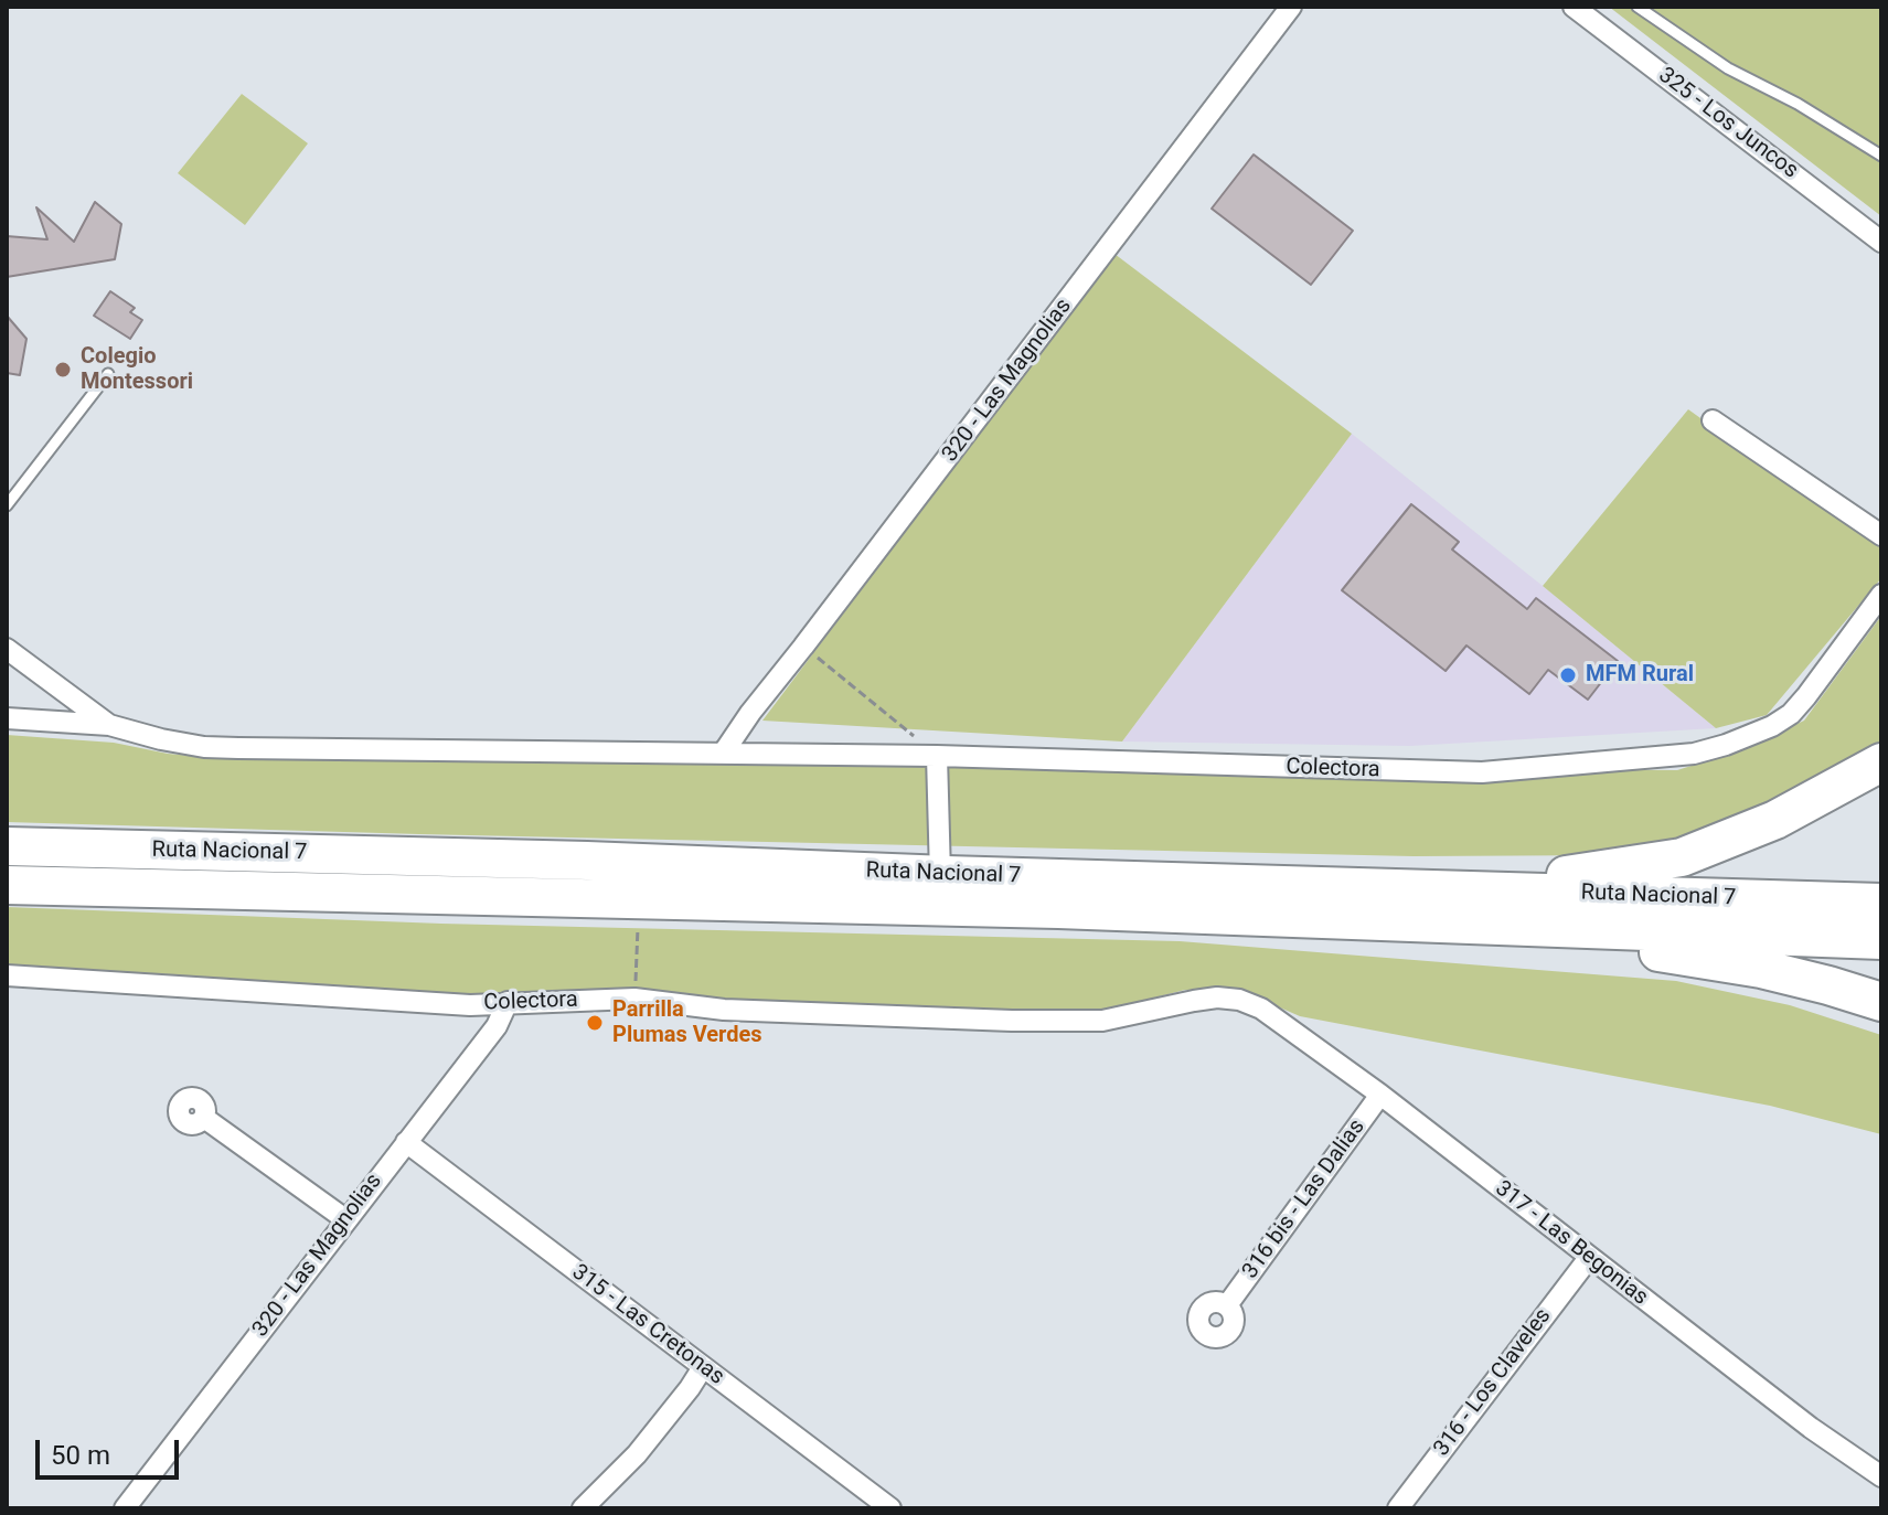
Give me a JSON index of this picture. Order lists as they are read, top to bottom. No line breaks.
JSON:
{"streets":{"highway":["Ruta Nacional 7"],"street":["325 - Los Juncos","320 - Las Magnolias","Colectora","316 bis - Las Dalias","317 - Las Begonias","315 - Las Cretonas","316 - Los Claveles"]},"crossings":[["320 - Las Magnolias","Colectora"],["320 - Las Magnolias","315 - Las Cretonas"],["Colectora","317 - Las Begonias"],["316 bis - Las Dalias","317 - Las Begonias"],["317 - Las Begonias","316 - Los Claveles"]],"places":["Colegio Montessori","MFM Rural","Parrilla Plumas Verdes"],"scale_bar":"50 m"}
